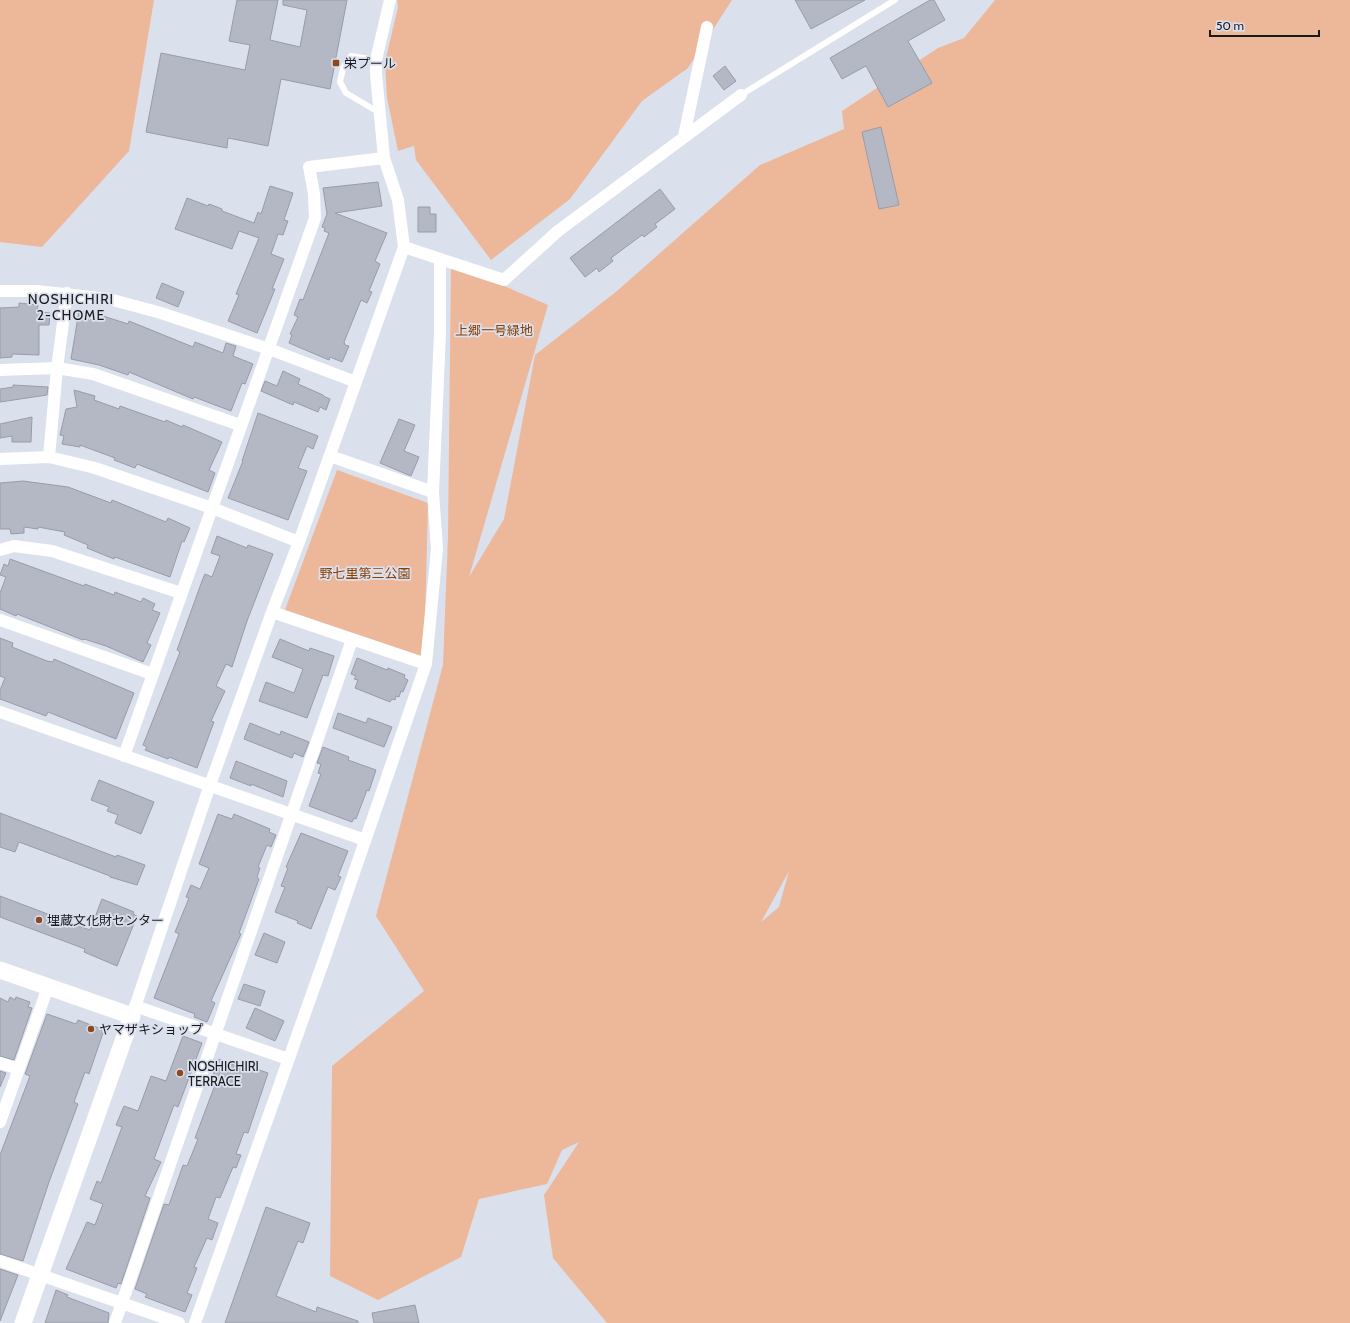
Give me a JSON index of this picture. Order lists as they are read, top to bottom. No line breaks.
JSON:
{"districts":["NOSHICHIRI 2-CHOME"],"parks":["上郷一号緑地","野七里第三公園"],"places":{"transit":["栄プール"],"other":["埋蔵文化財センター","ヤマザキショップ","NOSHICHIRI TERRACE"]},"scale_bar":"50 m"}
